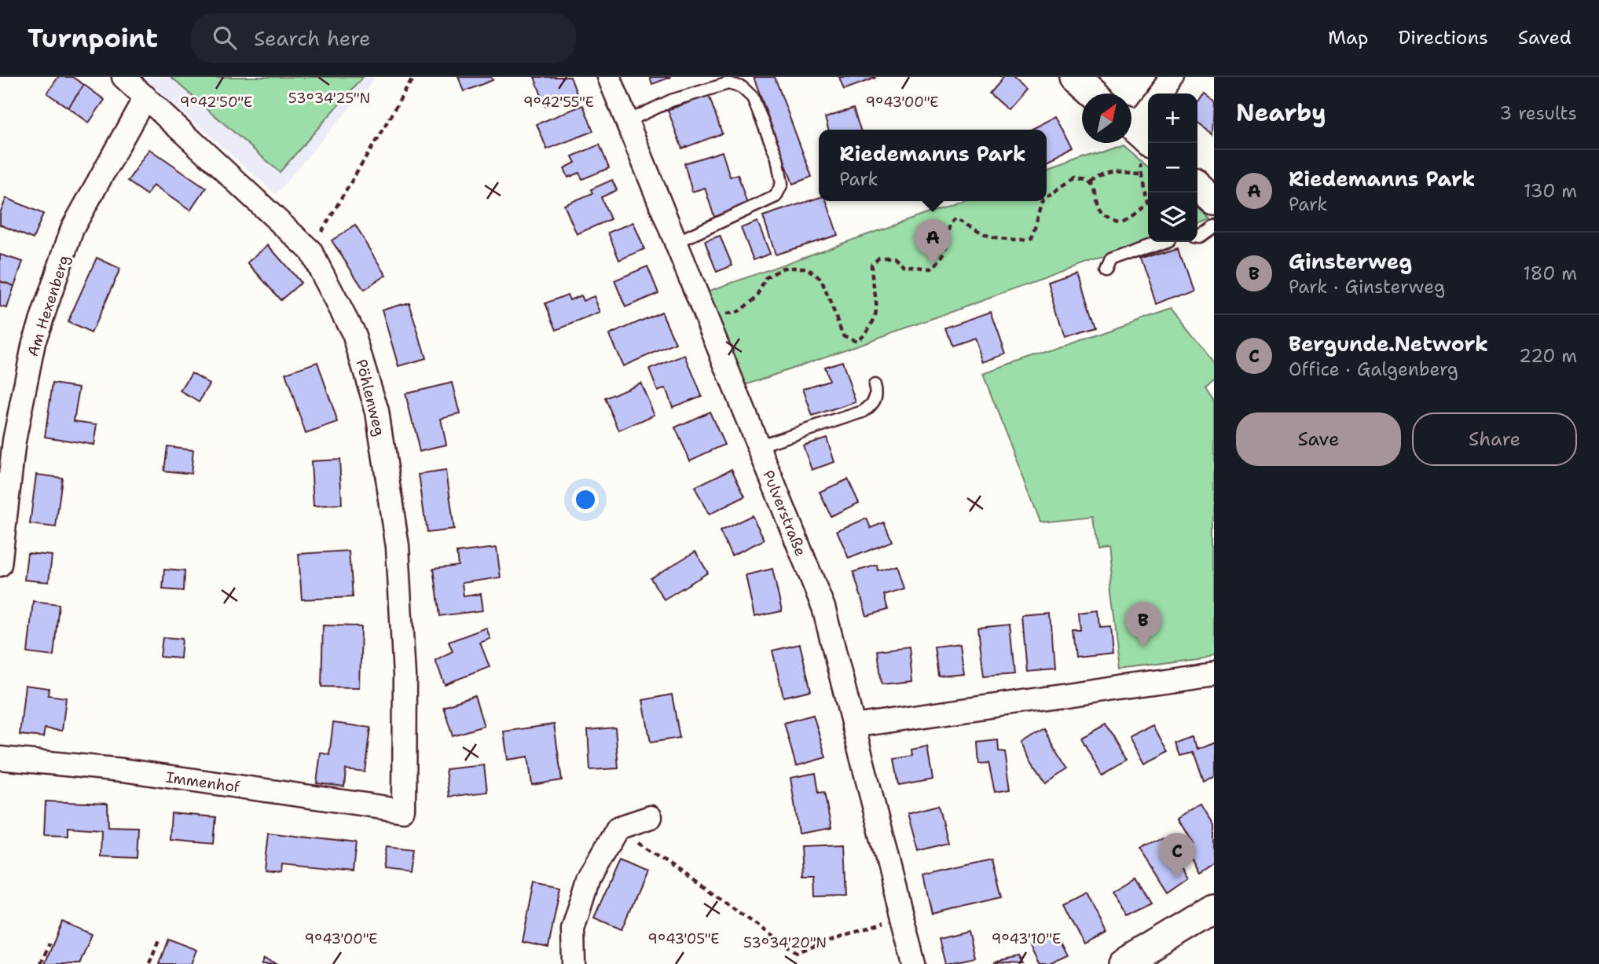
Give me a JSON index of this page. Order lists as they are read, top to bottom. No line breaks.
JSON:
{"streets":{"street":["Am Hexenberg","Pöhlenweg","Pulverstraße","Immenhof"]},"crossings":[["Am Hexenberg","Pöhlenweg"],["Pöhlenweg","Immenhof"]],"north":"top right","page":{"header":"Turnpoint","search":"Search here","nav":["Map","Directions","Saved"],"heading":["Nearby","3 results"],"map_buttons":["+","−"],"popup":["Riedemanns Park","Park"],"list":[{"mark":"A","name":"Riedemanns Park","note":"Park","value":"130 m"},{"mark":"B","name":"Ginsterweg","note":"Park · Ginsterweg","value":"180 m"},{"mark":"C","name":"Bergunde.Network","note":"Office · Galgenberg","value":"220 m"}],"pins":["A","B","C"],"buttons":["Save","Share"]},"coordinates":["53°34'25\"N","9°42'55\"E","9°42'50\"E","9°43'00\"E","9°43'05\"E","9°43'10\"E","53°34'20\"N"]}
